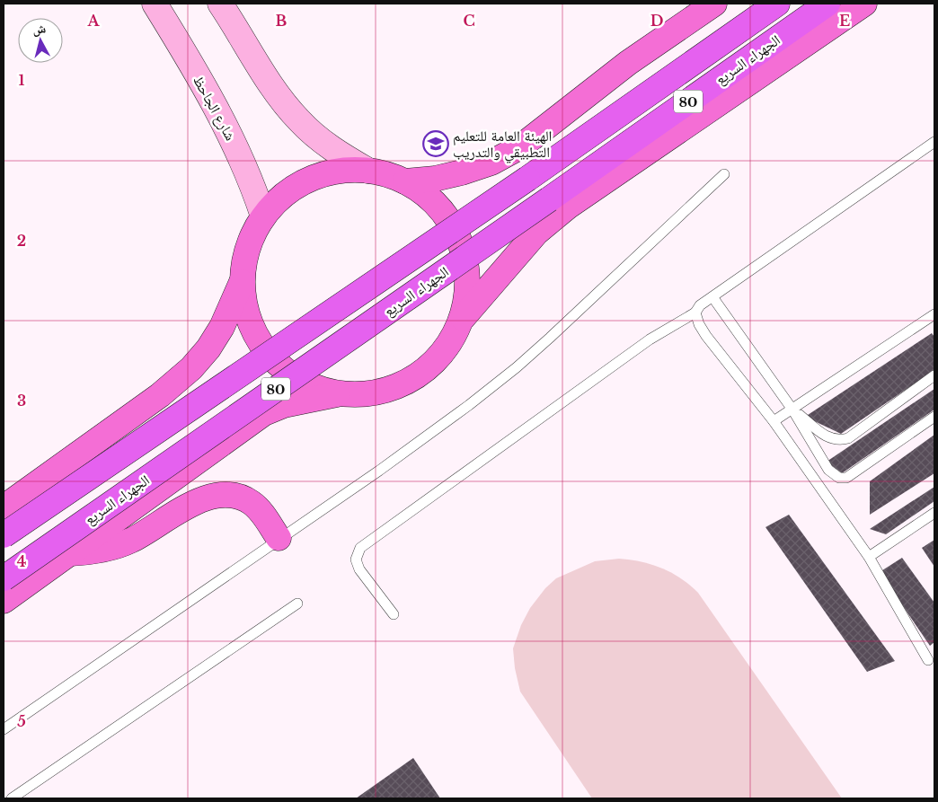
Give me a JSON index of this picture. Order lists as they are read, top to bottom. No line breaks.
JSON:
{"streets":{"highway":["الجهراء السريع","80"],"street":["شارع الجاحظ"]},"places":{"school or university":["الهيئة العامة للتعليم التطبيقي والتدريب"]},"north":"top","grid":{"columns":["A","B","C","D","E"],"rows":["1","2","3","4","5"]}}
